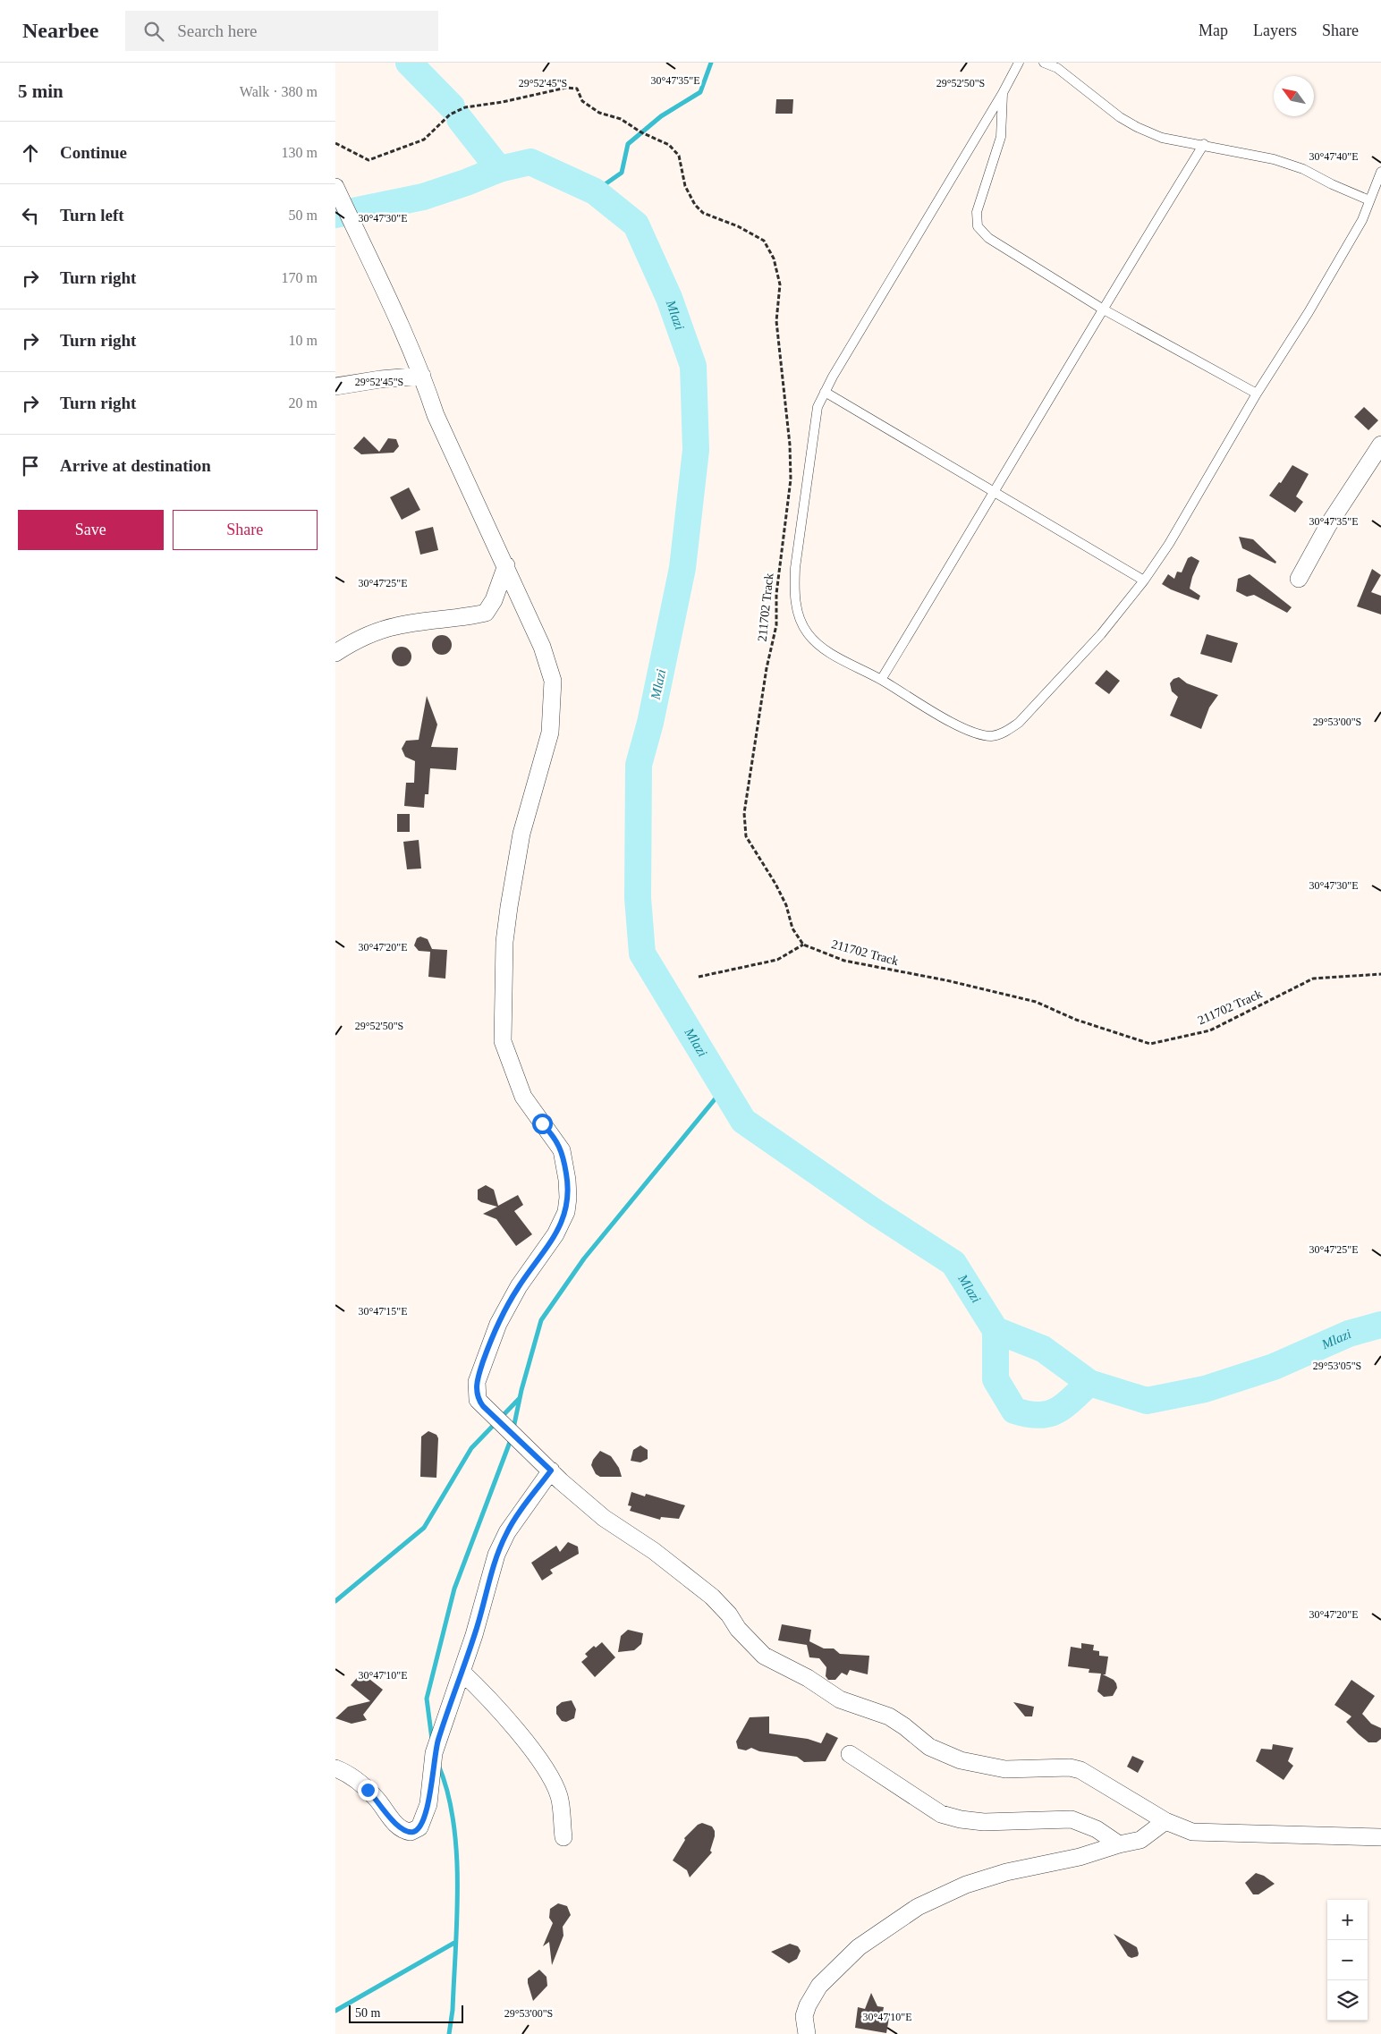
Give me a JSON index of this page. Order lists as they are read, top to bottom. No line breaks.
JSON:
{"streets":{"path":["211702 Track"]},"water":["Mlazi"],"scale_bar":"50 m","north":"top left","page":{"header":"Nearbee","search":"Search here","nav":["Map","Layers","Share"],"heading":["5 min","Walk · 380 m"],"list":[["Continue","130 m"],["Turn left","50 m"],["Turn right","170 m"],["Turn right","10 m"],["Turn right","20 m"],"Arrive at destination"],"buttons":["Save","Share"],"map_buttons":["+","−"],"scale":"50 m"},"coordinates":["30°47'35\"E","29°52'45\"S","29°52'50\"S","30°47'40\"E","30°47'30\"E","30°47'25\"E","29°53'00\"S","30°47'20\"E","30°47'15\"E","29°53'05\"S","30°47'10\"E"]}
